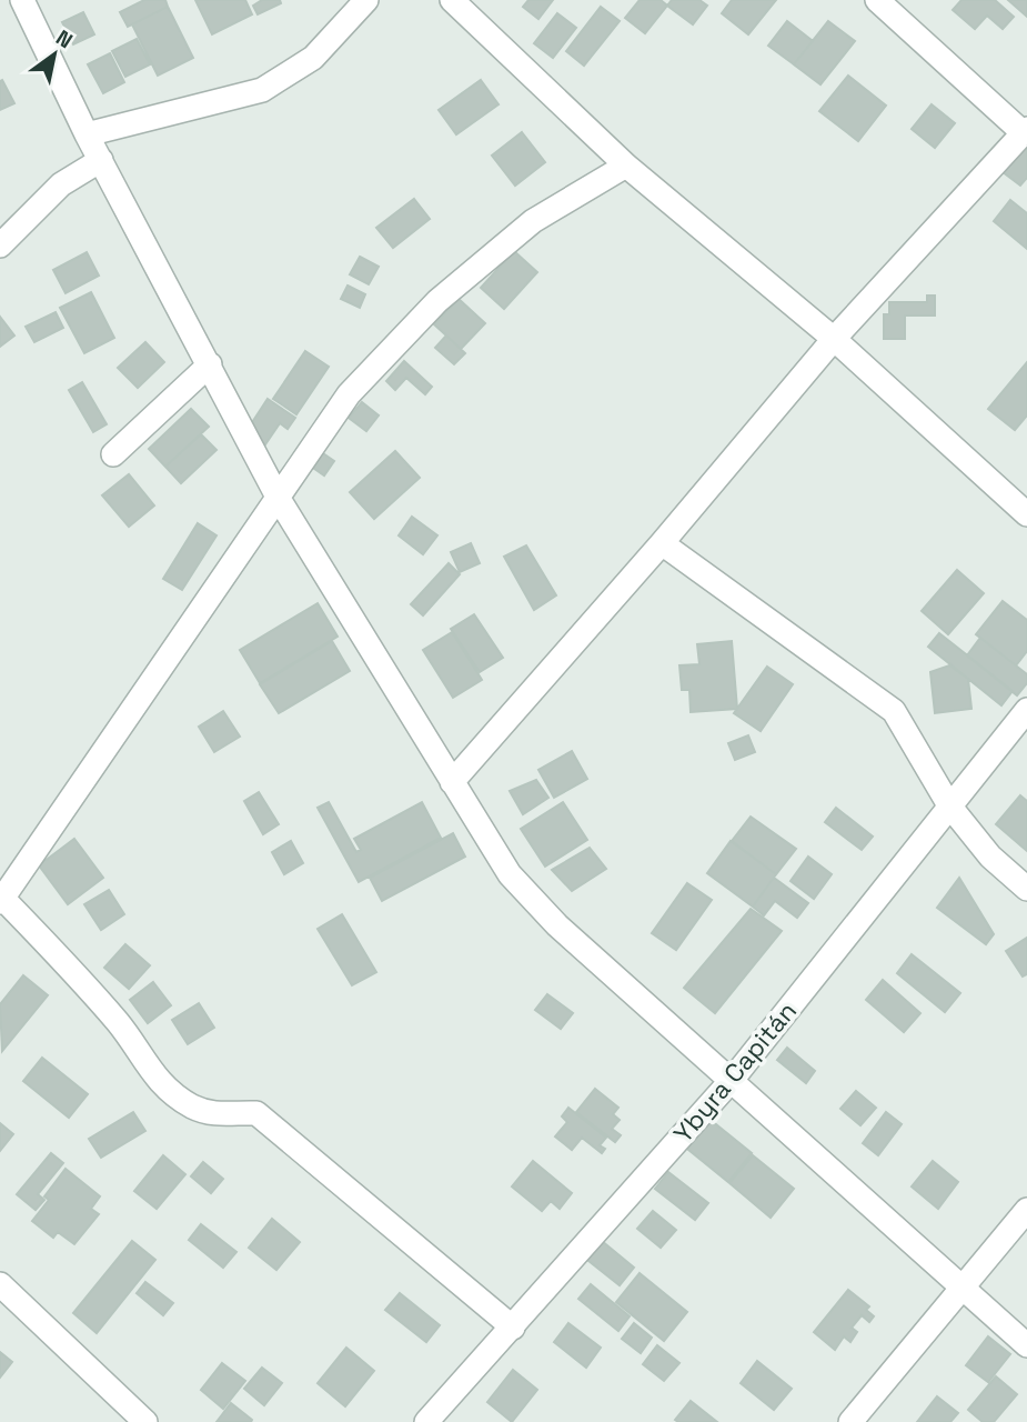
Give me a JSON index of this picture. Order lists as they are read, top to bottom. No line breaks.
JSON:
{"streets":{"street":["Ybyra Capitán"]},"north":"top right"}
